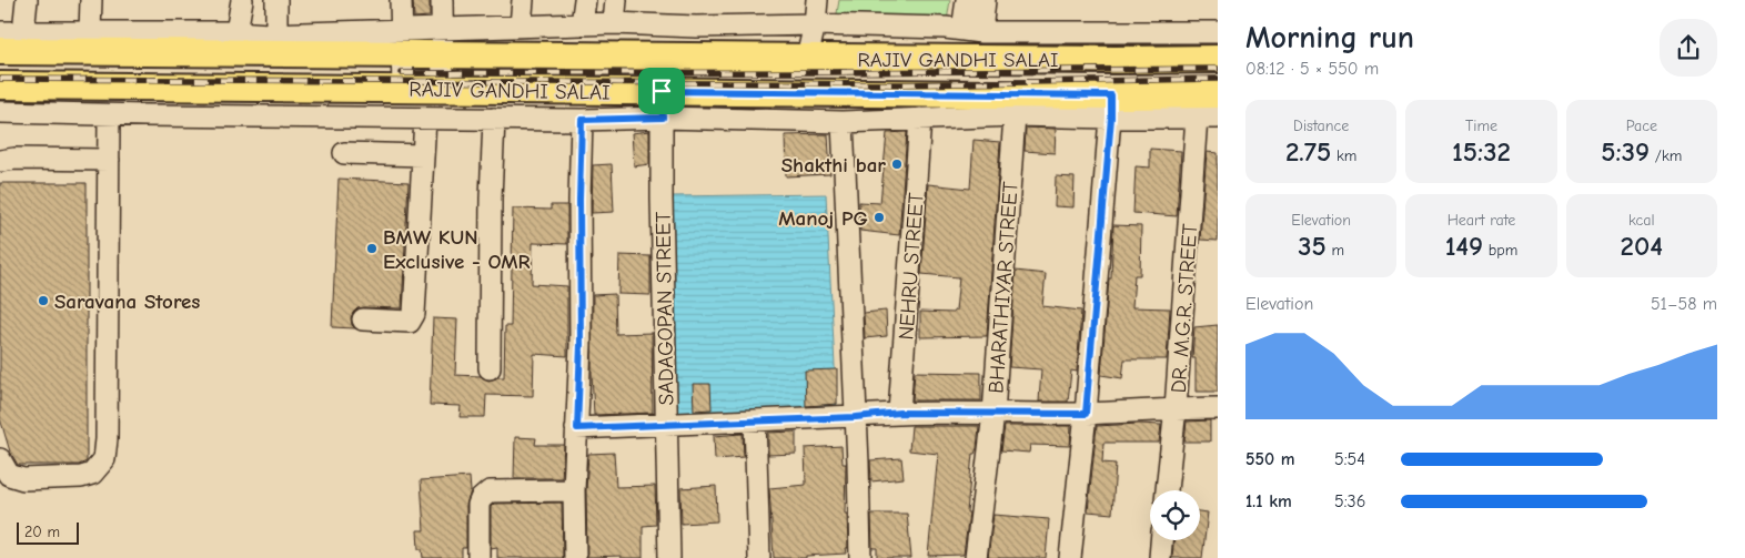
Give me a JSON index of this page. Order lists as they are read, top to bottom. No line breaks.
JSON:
{"streets":{"main road":["RAJIV GANDHI SALAI"],"street":["NEHRU STREET","BHARATHIYAR STREET","SADAGOPAN STREET","DR. M.G.R. STREET"]},"crossings":[["RAJIV GANDHI SALAI","SADAGOPAN STREET"]],"places":["Shakthi bar","Manoj PG","BMW KUN Exclusive - OMR","Saravana Stores"],"scale_bar":"20 m","page":{"heading":["Morning run","08:12 · 5 × 550 m"],"stats":[["Distance","2.75 km"],["Time","15:32"],["Pace","5:39 /km"],["Elevation","35 m"],["Heart rate","149 bpm"],["kcal","204"]],"chart":["Elevation","51–58 m"],"list":[{"name":"550 m","note":"5:54"},{"name":"1.1 km","note":"5:36"}],"scale":"20 m"}}
